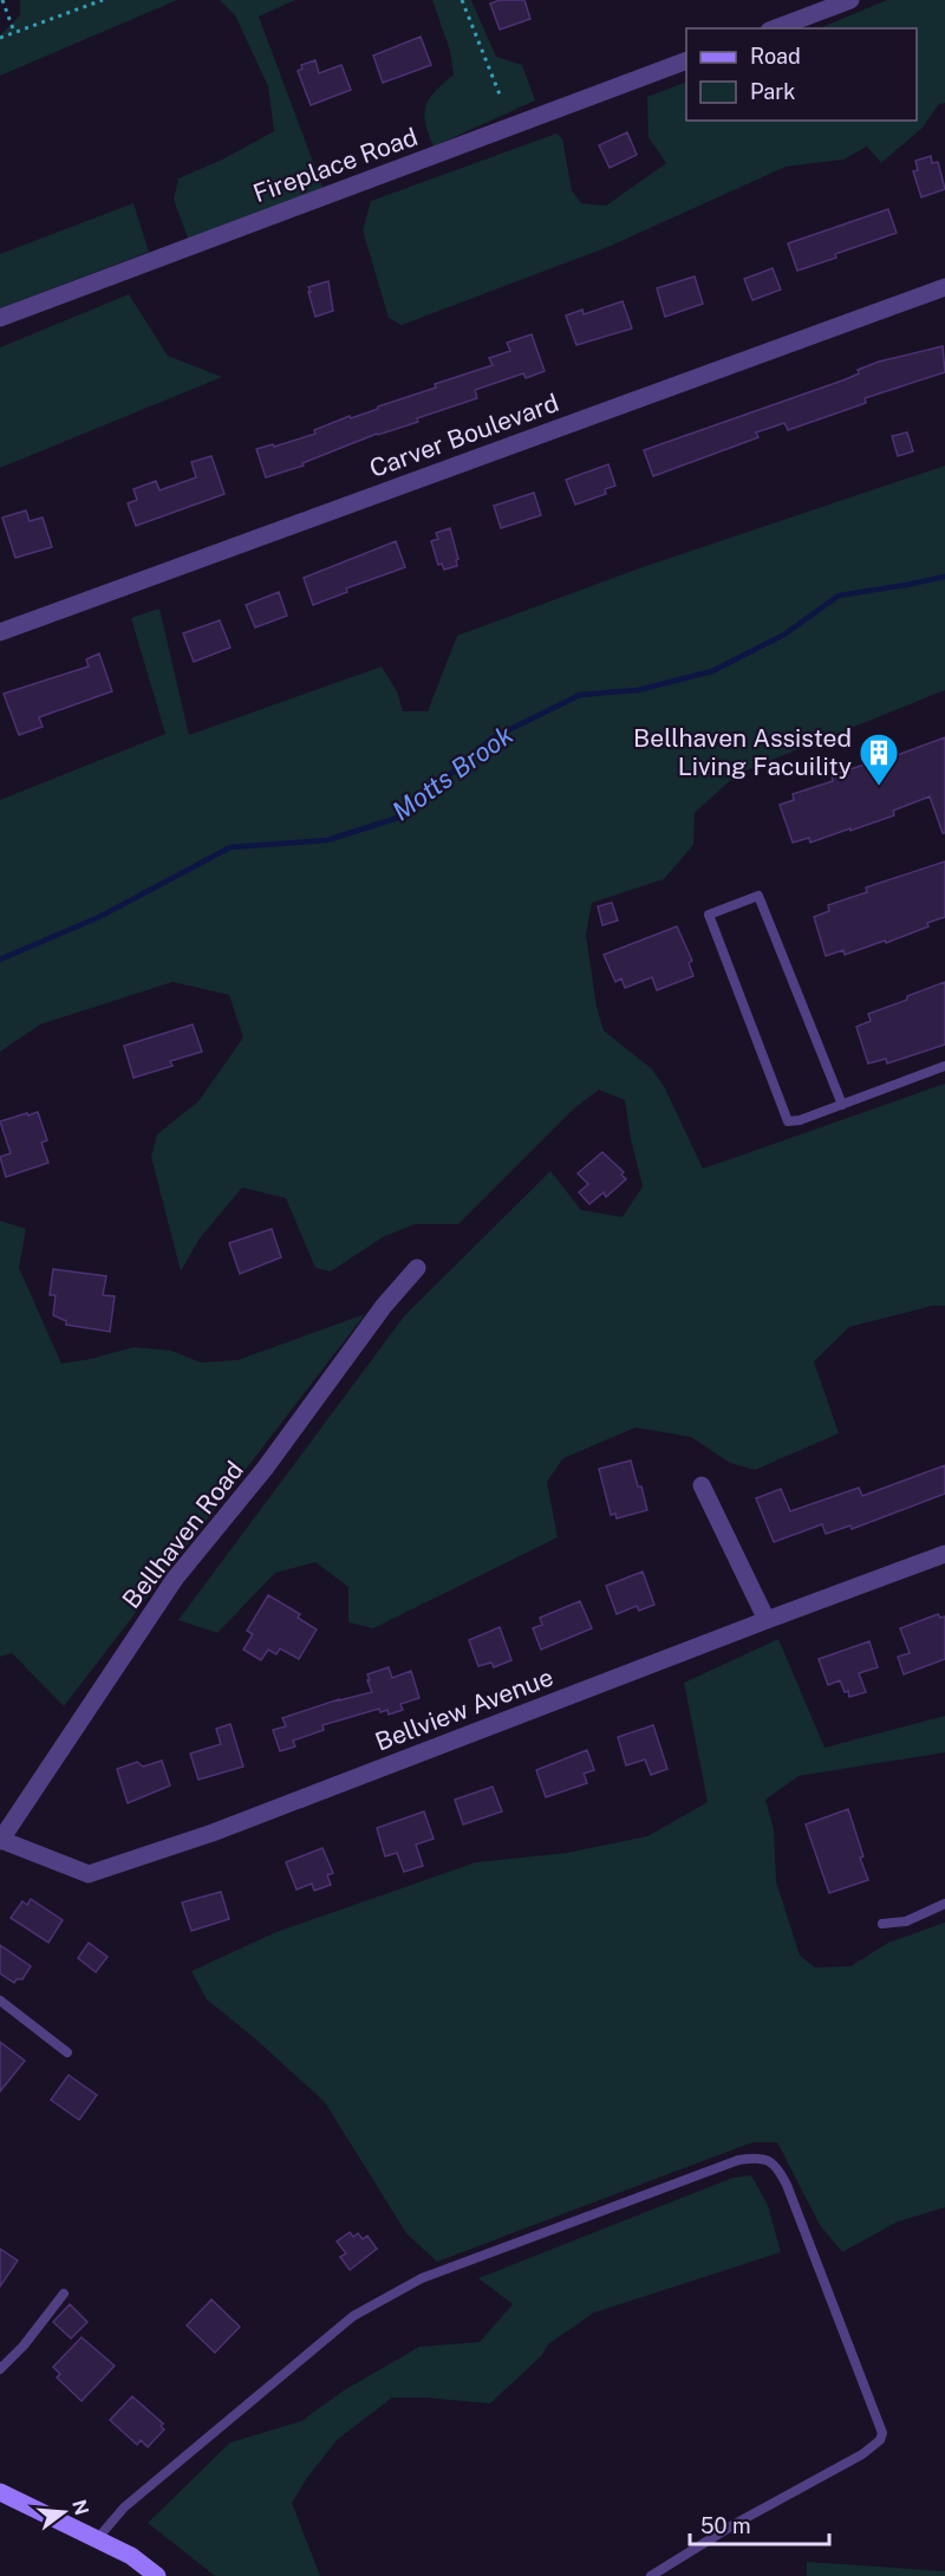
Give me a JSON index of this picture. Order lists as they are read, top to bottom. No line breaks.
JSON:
{"streets":{"street":["Fireplace Road","Carver Boulevard","Bellhaven Road","Bellview Avenue"]},"crossings":[["Bellhaven Road","Bellview Avenue"]],"water":["Motts Brook"],"places":{"building":["Bellhaven Assisted Living Facuility"]},"legend":["Road","Park"],"scale_bar":"50 m","north":"right"}
